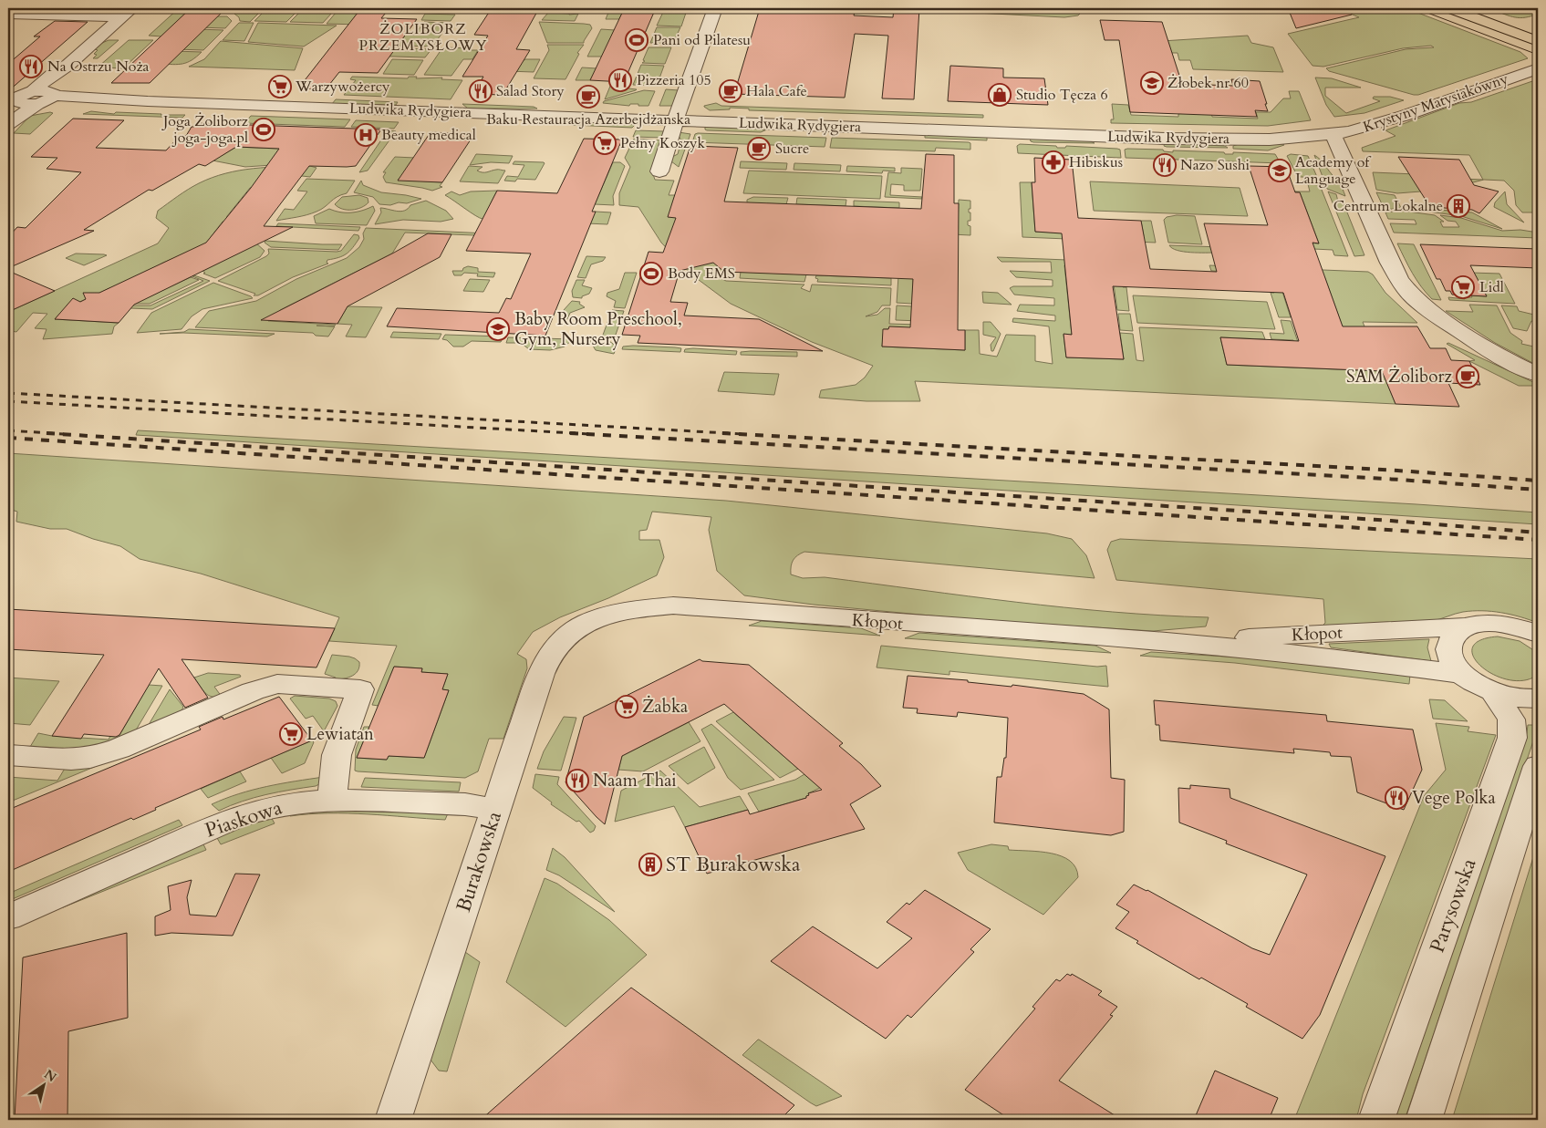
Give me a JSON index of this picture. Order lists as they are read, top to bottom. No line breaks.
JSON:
{"streets":{"street":["Krystyny Matysiakówny","Ludwika Rydygiera","Kłopot","Piaskowa","Burakowska","Parysowska"]},"crossings":[["Krystyny Matysiakówny","Ludwika Rydygiera"],["Kłopot","Burakowska"],["Piaskowa","Burakowska"]],"districts":["ŻOLIBORZ PRZEMYSŁOWY"],"places":{"sports":["Pani od Pilatesu","Joga Żoliborz joga-joga.pl","Body EMS"],"restaurant":["Na Ostrzu Noża","Pizzeria 105","Salad Story","Nazo Sushi","Naam Thai","Vege Polka"],"school or university":["Żłobek nr 60","Academy of Language","Baby Room Preschool, Gym, Nursery"],"supermarket":["Warzywożercy","Pełny Koszyk","Lidl","Żabka","Lewiatan"],"cafe":["Hala Cafe","Baku Restauracja Azerbejdżanska","Sucre","SAM Żoliborz"],"shop":["Studio Tęcza 6"],"hospital":["Beauty medical"],"pharmacy":["Hibiskus"],"building":["Centrum Lokalne","ST Burakowska"]},"north":"top right"}
